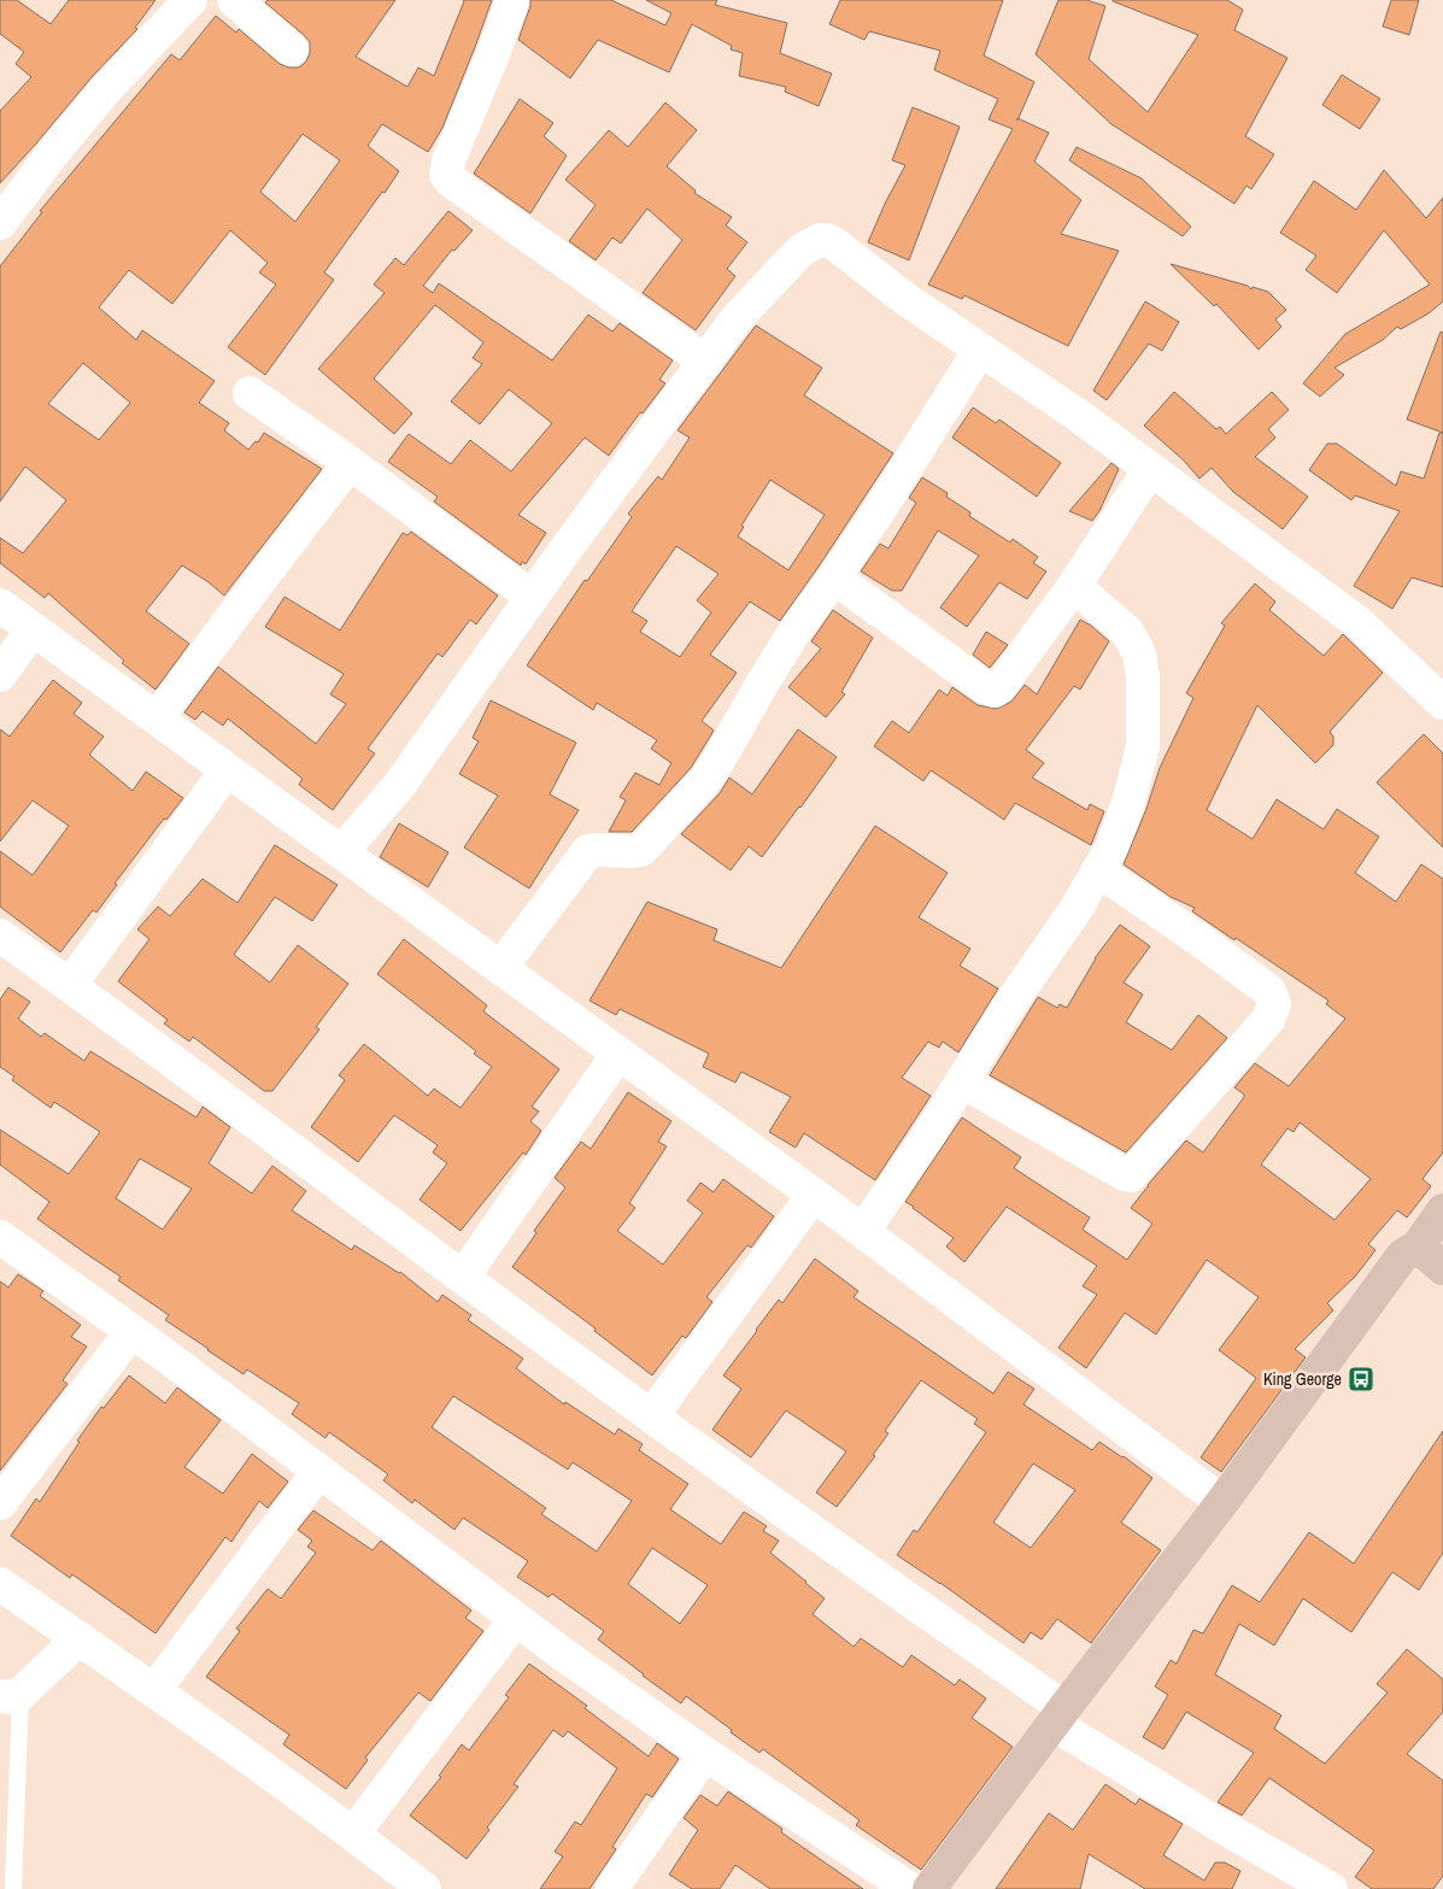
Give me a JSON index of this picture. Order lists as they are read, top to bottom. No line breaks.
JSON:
{"places":{"bus stop":["King George"]}}
